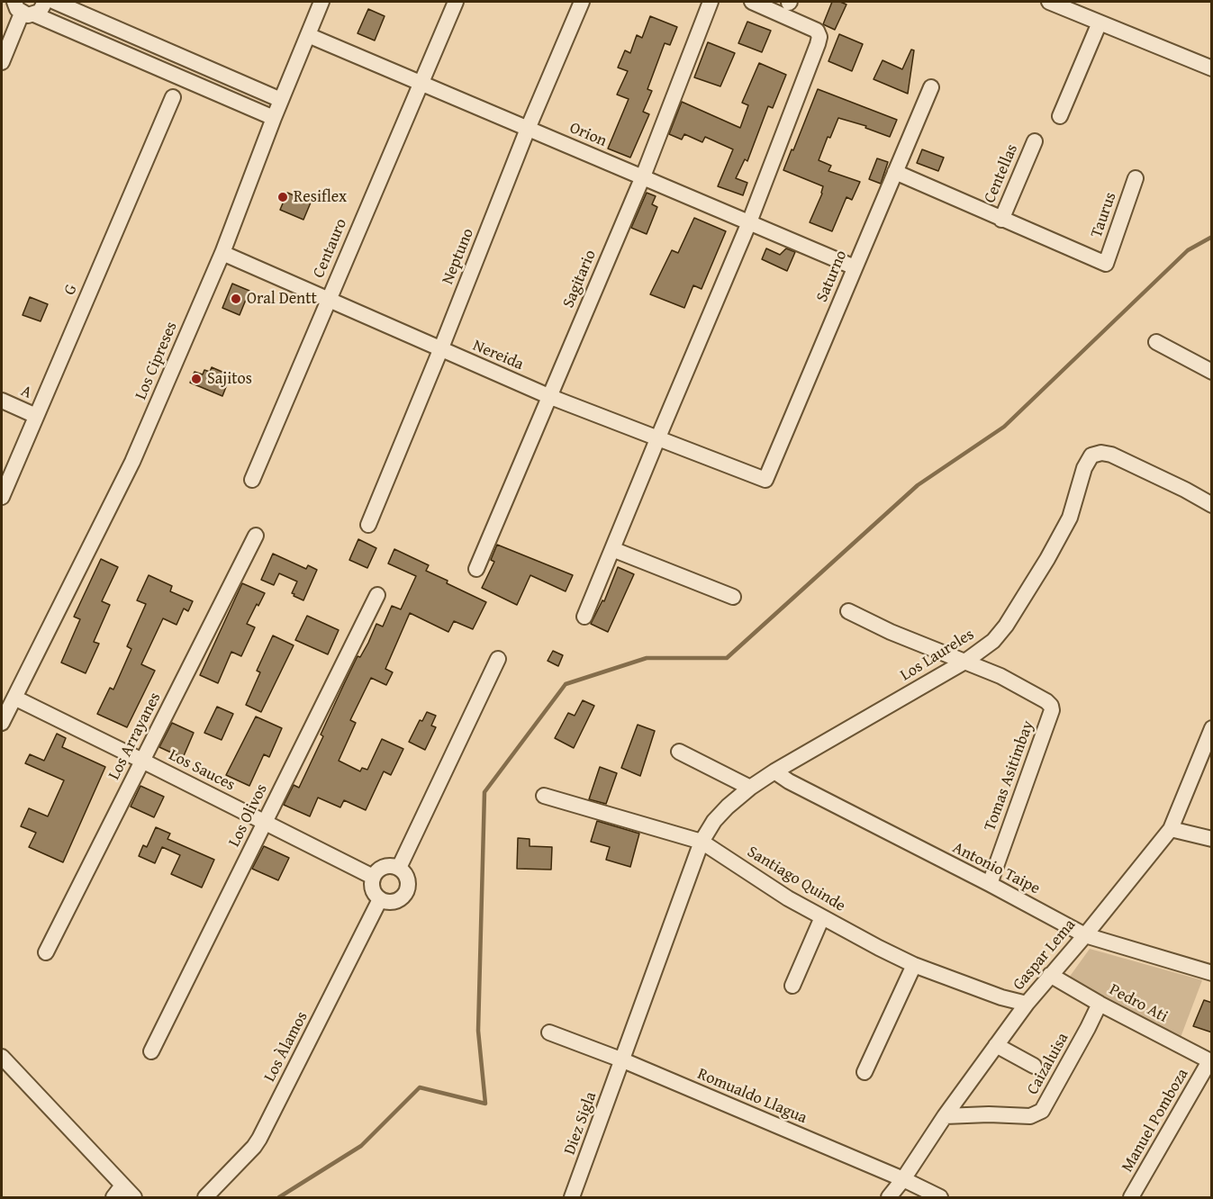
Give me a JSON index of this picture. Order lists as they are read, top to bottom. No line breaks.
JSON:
{"streets":{"street":["Orion","Centellas","Taurus","Centauro","Neptuno","Saturno","Sagitario","G","Nereida","Los Cipreses","A","Los Laureles","Los Arrayanes","Los Sauces","Tomas Asitimbay","Los Olivos","Antonio Taipe","Santiago Quinde","Gaspar Lema","Pedro Ati","Los Àlamos","Caizaluisa","Romualdo Llagua","Manuel Pomboza","Diez Sigla"]},"crossings":[["Orion","Centauro"],["Orion","Neptuno"],["Orion","Saturno"],["Orion","Sagitario"],["Orion","Los Cipreses"],["Centellas","Taurus"],["Centauro","Nereida"],["Neptuno","Nereida"],["Saturno","Nereida"],["Sagitario","Nereida"],["G","A"],["Nereida","Los Cipreses"],["Los Cipreses","Los Sauces"],["Los Laureles","Tomas Asitimbay"],["Los Laureles","Antonio Taipe"],["Los Laureles","Santiago Quinde"],["Los Laureles","Diez Sigla"],["Los Arrayanes","Los Sauces"],["Los Sauces","Los Olivos"],["Los Sauces","Los Àlamos"],["Tomas Asitimbay","Antonio Taipe"],["Antonio Taipe","Gaspar Lema"],["Santiago Quinde","Gaspar Lema"],["Santiago Quinde","Diez Sigla"],["Gaspar Lema","Pedro Ati"],["Gaspar Lema","Caizaluisa"],["Gaspar Lema","Romualdo Llagua"],["Pedro Ati","Caizaluisa"],["Pedro Ati","Manuel Pomboza"],["Romualdo Llagua","Diez Sigla"]],"places":["Resiflex","Oral Dentt","Sajitos"]}
